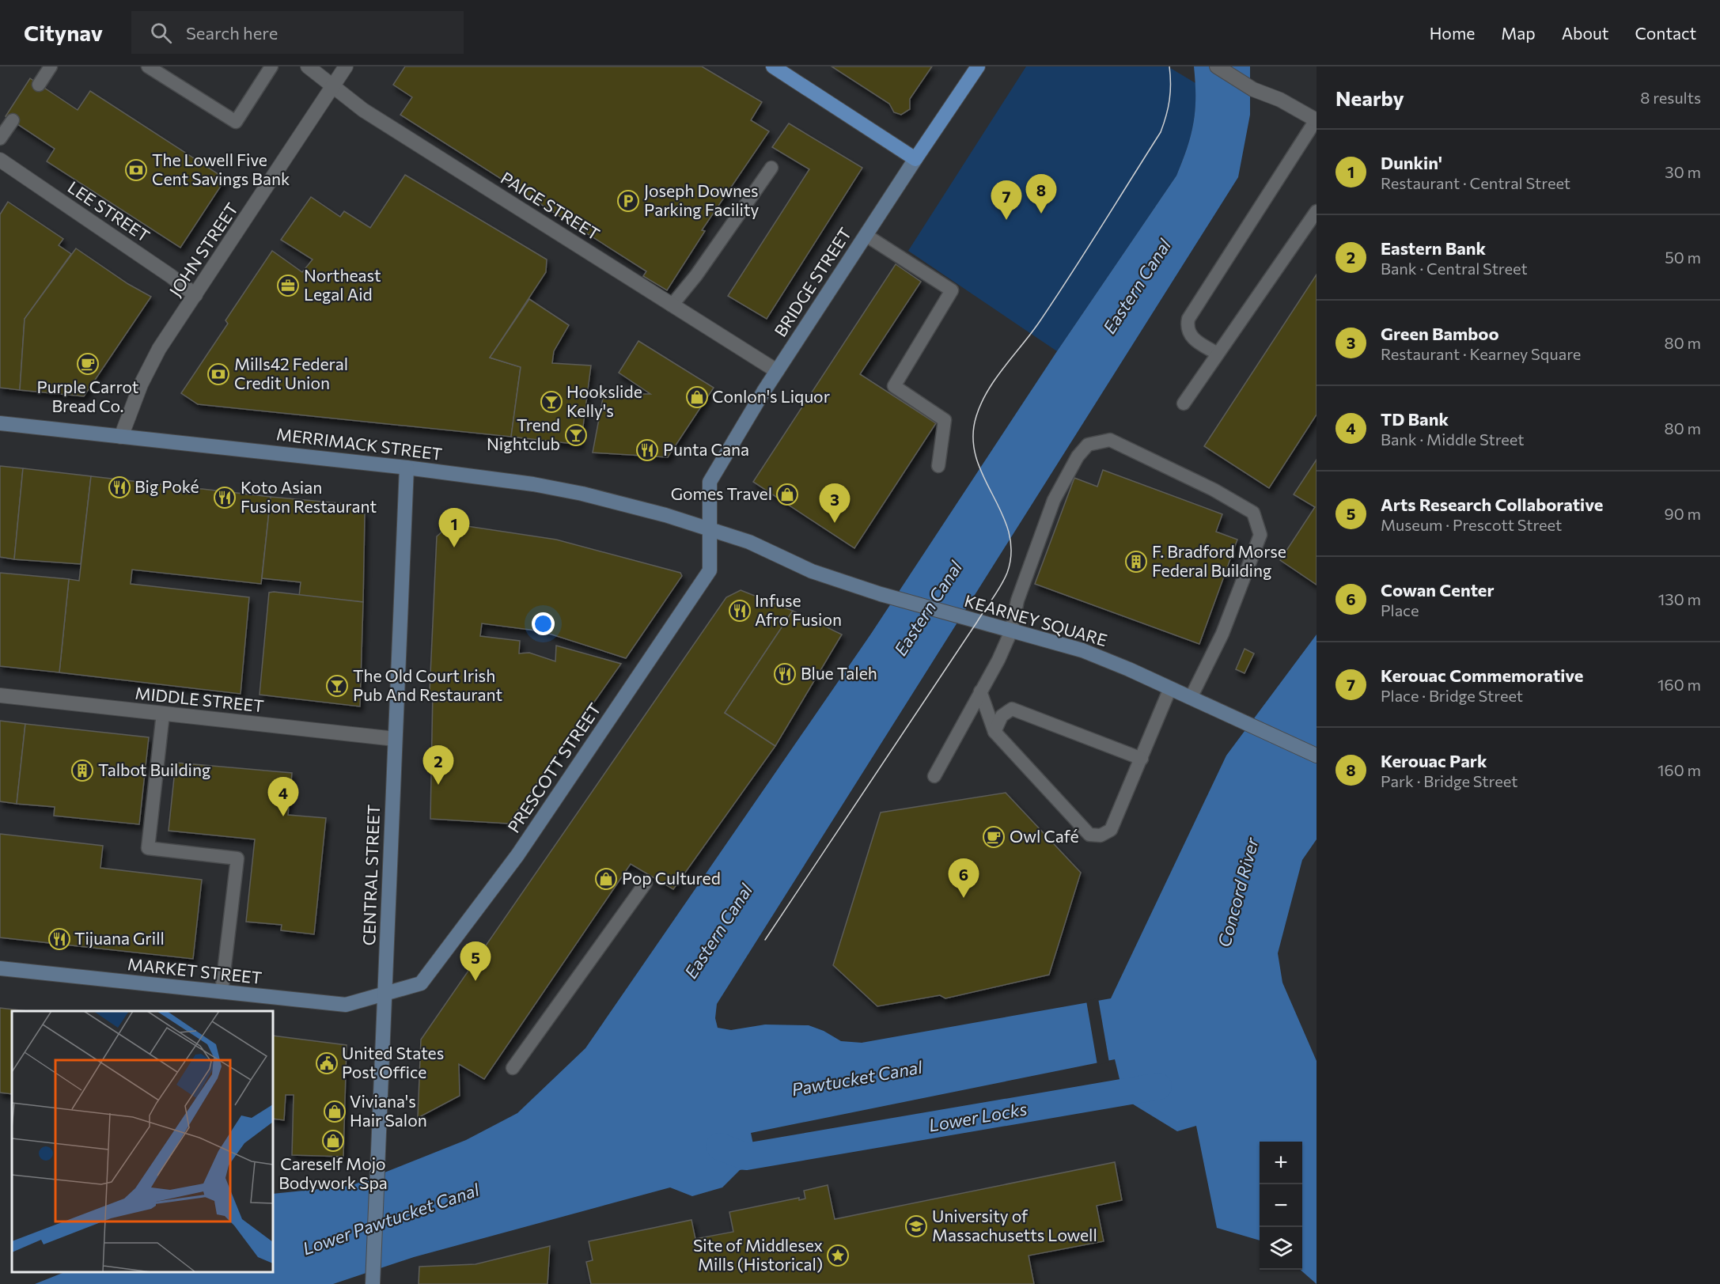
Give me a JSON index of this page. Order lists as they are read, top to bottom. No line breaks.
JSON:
{"streets":{"main road":["BRIDGE STREET","MERRIMACK STREET","KEARNEY SQUARE","PRESCOTT STREET","CENTRAL STREET","MARKET STREET"],"street":["PAIGE STREET","LEE STREET","JOHN STREET","MIDDLE STREET"]},"crossings":[["PAIGE STREET","JOHN STREET"],["PAIGE STREET","BRIDGE STREET"],["LEE STREET","JOHN STREET"],["JOHN STREET","MERRIMACK STREET"],["BRIDGE STREET","MERRIMACK STREET"],["BRIDGE STREET","KEARNEY SQUARE"],["BRIDGE STREET","PRESCOTT STREET"],["MERRIMACK STREET","KEARNEY SQUARE"],["MERRIMACK STREET","PRESCOTT STREET"],["MERRIMACK STREET","CENTRAL STREET"],["KEARNEY SQUARE","PRESCOTT STREET"],["MIDDLE STREET","CENTRAL STREET"],["PRESCOTT STREET","CENTRAL STREET"],["PRESCOTT STREET","MARKET STREET"],["CENTRAL STREET","MARKET STREET"]],"water":["Eastern Canal","Concord River","Pawtucket Canal","Lower Locks","Lower Pawtucket Canal"],"places":{"bank":["The Lowell Five Cent Savings Bank","Mills42 Federal Credit Union"],"parking":["Joseph Downes Parking Facility"],"office":["Northeast Legal Aid"],"cafe":["Purple Carrot Bread Co.","Owl Café"],"shop":["Conlon's Liquor","Gomes Travel","Pop Cultured","Viviana's Hair Salon","Careself Mojo Bodywork Spa"],"bar":["Hookslide Kelly's","Trend Nightclub","The Old Court Irish Pub And Restaurant"],"restaurant":["Punta Cana","Big Poké","Koto Asian Fusion Restaurant","Infuse Afro Fusion","Blue Taleh","Tijuana Grill"],"building":["F. Bradford Morse Federal Building","Talbot Building"],"public building":["United States Post Office"],"school or university":["University of Massachusetts Lowell"],"place":["Site of Middlesex Mills (Historical)"]},"page":{"header":"Citynav","search":"Search here","nav":["Home","Map","About","Contact"],"heading":["Nearby","8 results"],"list":[{"mark":"1","name":"Dunkin'","note":"Restaurant · Central Street","value":"30 m"},{"mark":"2","name":"Eastern Bank","note":"Bank · Central Street","value":"50 m"},{"mark":"3","name":"Green Bamboo","note":"Restaurant · Kearney Square","value":"80 m"},{"mark":"4","name":"TD Bank","note":"Bank · Middle Street","value":"80 m"},{"mark":"5","name":"Arts Research Collaborative","note":"Museum · Prescott Street","value":"90 m"},{"mark":"6","name":"Cowan Center","note":"Place","value":"130 m"},{"mark":"7","name":"Kerouac Commemorative","note":"Place · Bridge Street","value":"160 m"},{"mark":"8","name":"Kerouac Park","note":"Park · Bridge Street","value":"160 m"}],"pins":["8","7","3","1","2","4","6","5"],"map_buttons":["+","−"]}}
